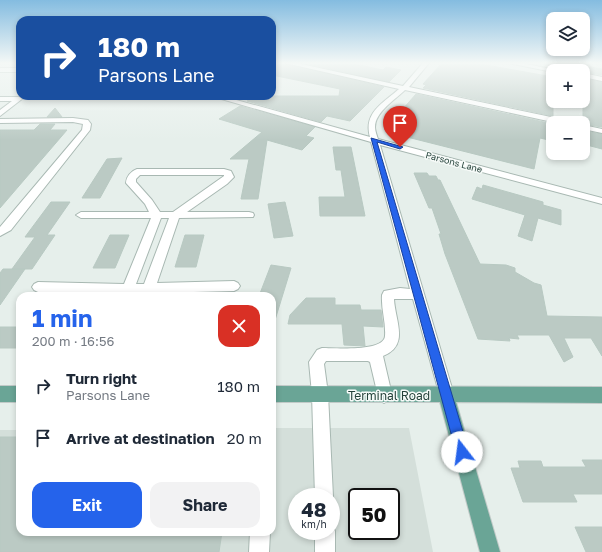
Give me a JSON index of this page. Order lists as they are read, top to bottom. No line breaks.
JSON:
{"streets":{"main road":["Terminal Road"],"street":["Parsons Lane"]},"page":{"map_buttons":["+","−"],"turn":["180 m","Parsons Lane"],"heading":["1 min","200 m · 16:56"],"list":[{"name":"Turn right","note":"Parsons Lane","value":"180 m"},{"name":"Arrive at destination","value":"20 m"}],"buttons":["Exit","Share"],"speed":"48 km/h","limit":"50"}}
